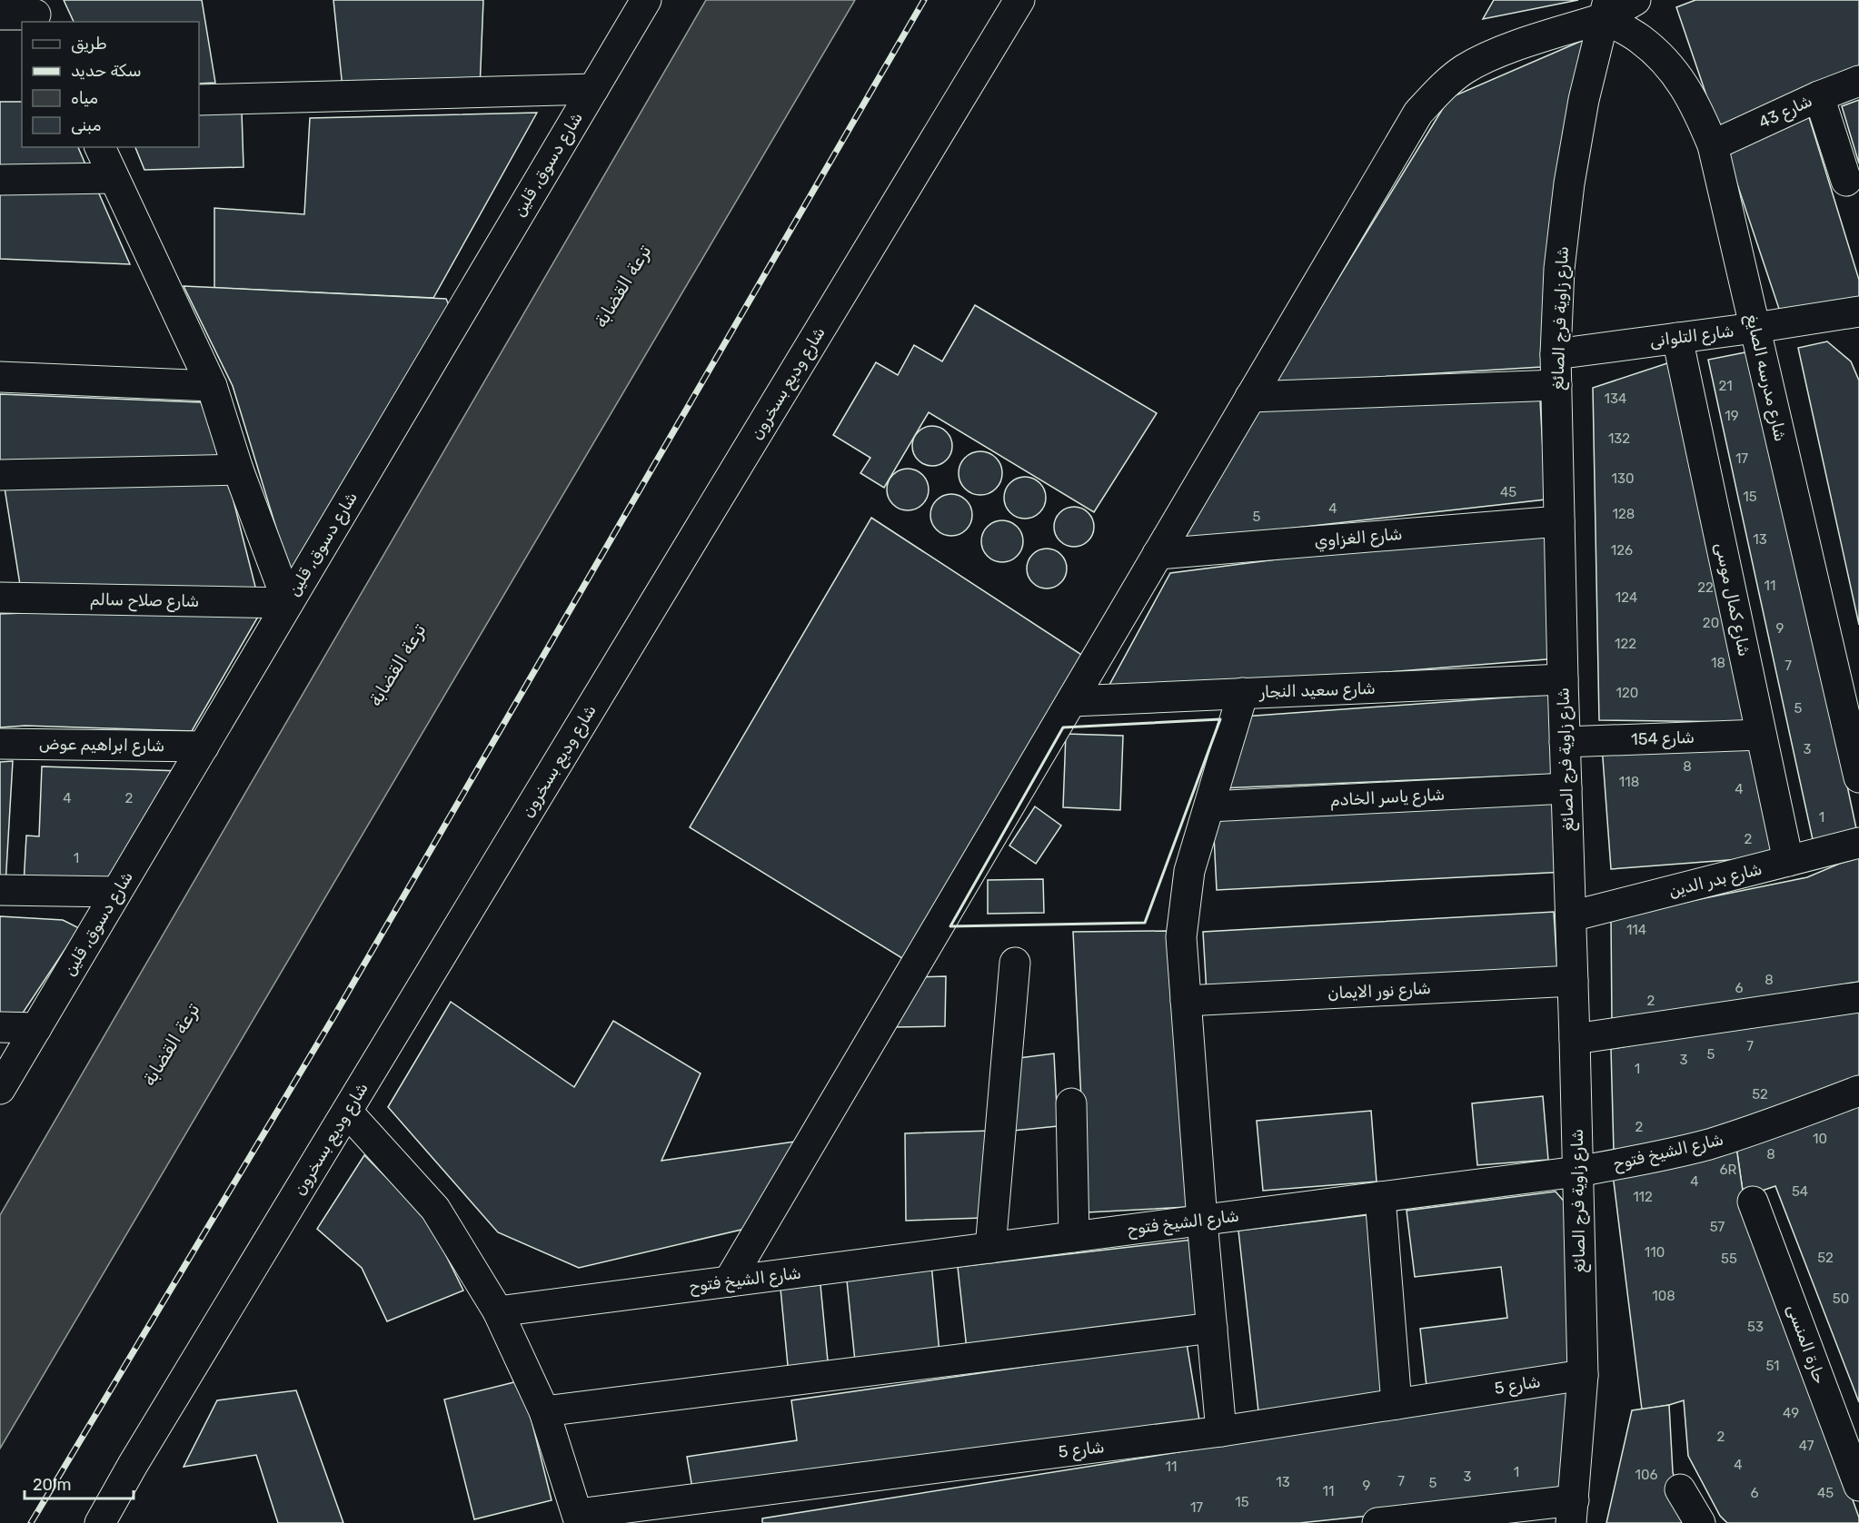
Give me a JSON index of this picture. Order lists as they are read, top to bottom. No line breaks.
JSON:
{"streets":{"street":["شارع 43","شارع دسوق, قلين","شارع زاوية فرج الصائغ","شارع التلوانى","شارع مدرسه الصايغ","شارع وديع بسخرون","شارع الغزاوي","شارع كمال موسى","شارع صلاح سالم","شارع سعيد النجار","شارع 154","شارع ابراهيم عوض","شارع ياسر الخادم","شارع بدر الدين","شارع نور الايمان","شارع الشيخ فتوح","حارة المنسى","شارع 5"]},"crossings":[["شارع 43","شارع مدرسه الصايغ"],["شارع دسوق, قلين","شارع صلاح سالم"],["شارع دسوق, قلين","شارع ابراهيم عوض"],["شارع زاوية فرج الصائغ","شارع التلوانى"],["شارع زاوية فرج الصائغ","شارع مدرسه الصايغ"],["شارع زاوية فرج الصائغ","شارع الغزاوي"],["شارع زاوية فرج الصائغ","شارع سعيد النجار"],["شارع زاوية فرج الصائغ","شارع 154"],["شارع زاوية فرج الصائغ","شارع ياسر الخادم"],["شارع زاوية فرج الصائغ","شارع بدر الدين"],["شارع زاوية فرج الصائغ","شارع نور الايمان"],["شارع زاوية فرج الصائغ","شارع الشيخ فتوح"],["شارع زاوية فرج الصائغ","شارع 5"],["شارع التلوانى","شارع مدرسه الصايغ"],["شارع التلوانى","شارع كمال موسى"],["شارع كمال موسى","شارع 154"],["شارع كمال موسى","شارع بدر الدين"]],"water":["ترعة القضابة"],"house_numbers":["21","134","19","132","17","130","45","15","4","128","5","13","126","11","22","124","20","9","122","18","7","120","5","3","8","118","4","4","2","1","2","1","114","8","6","2","7","5","3","1","52","2","10","8","6R","4","54","112","57","110","52","55","108","50","53","51","49","2","47","4","11","1","106","3","7","13","5","9","11","6","45","15","17"],"legend":["طريق","سكة حديد","مياه","مبنى"],"scale_bar":"20 m"}
